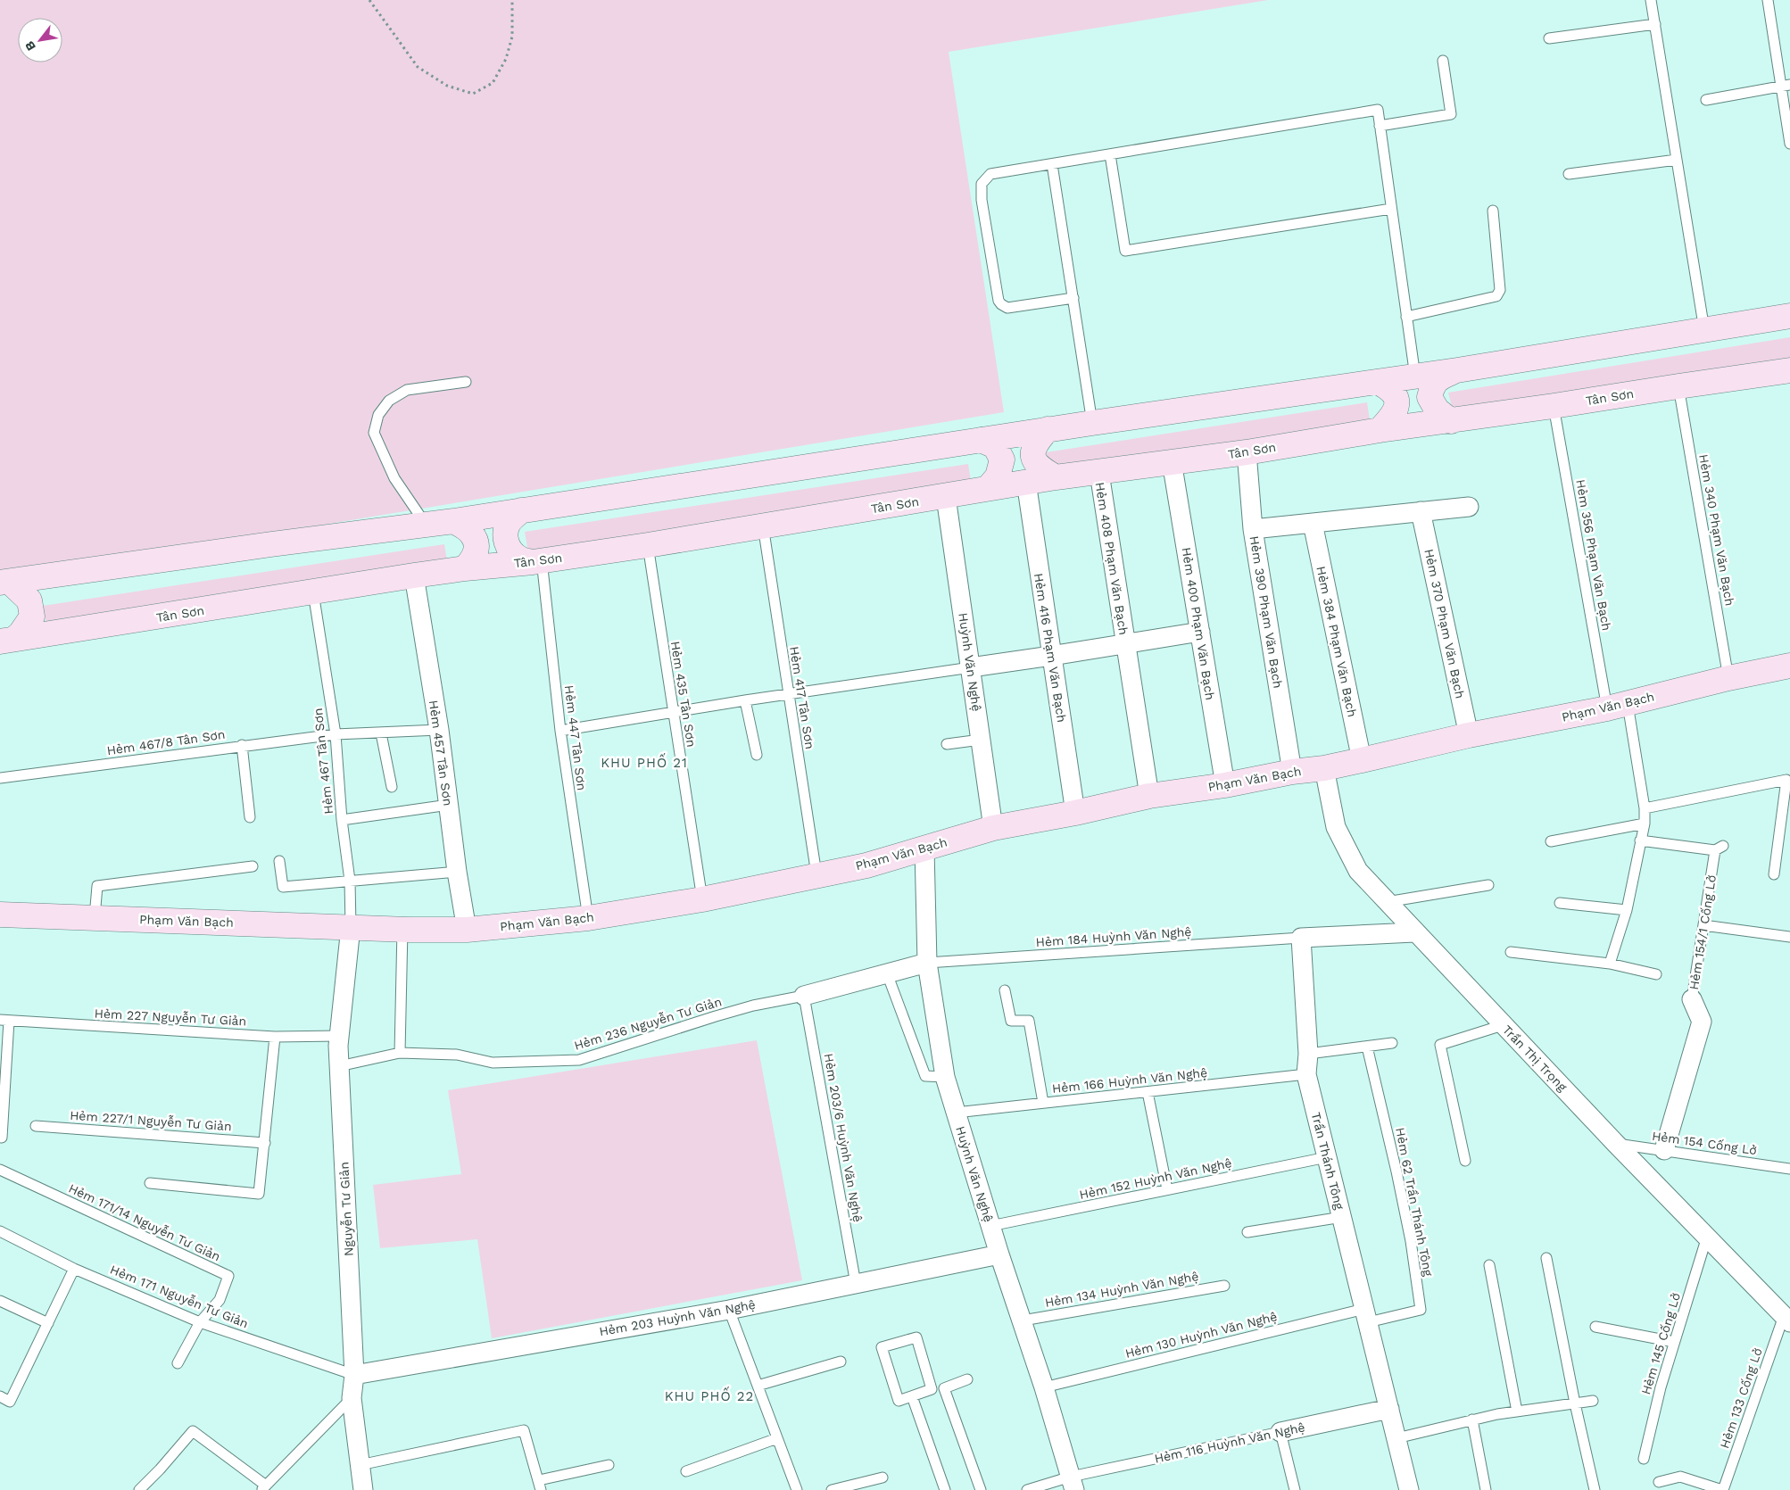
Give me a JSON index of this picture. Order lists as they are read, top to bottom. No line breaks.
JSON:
{"streets":{"street":["Tân Sơn","Hẻm 408 Phạm Văn Bạch","Hẻm 390 Phạm Văn Bạch","Hẻm 400 Phạm Văn Bạch","Hẻm 370 Phạm Văn Bạch","Hẻm 384 Phạm Văn Bạch","Hẻm 416 Phạm Văn Bạch","Huỳnh Văn Nghệ","Phạm Văn Bạch","Hẻm 457 Tân Sơn","Hẻm 154/1 Cống Lở","Trần Thị Trọng","Trần Thánh Tông","Nguyễn Tư Giản","Hẻm 203 Huỳnh Văn Nghệ","Hẻm 116 Huỳnh Văn Nghệ"],"lane":["Hẻm 340 Phạm Văn Bạch","Hẻm 356 Phạm Văn Bạch","Hẻm 435 Tân Sơn","Hẻm 417 Tân Sơn","Hẻm 447 Tân Sơn","Hẻm 467/8 Tân Sơn","Hẻm 467 Tân Sơn","Hẻm 184 Huỳnh Văn Nghệ","Hẻm 227 Nguyễn Tư Giản","Hẻm 236 Nguyễn Tư Giản","Hẻm 166 Huỳnh Văn Nghệ","Hẻm 227/1 Nguyễn Tư Giản","Hẻm 203/6 Huỳnh Văn Nghệ","Hẻm 154 Cống Lở","Hẻm 152 Huỳnh Văn Nghệ","Hẻm 62 Trần Thánh Tông","Hẻm 171/14 Nguyễn Tư Giản","Hẻm 134 Huỳnh Văn Nghệ","Hẻm 171 Nguyễn Tư Giản","Hẻm 130 Huỳnh Văn Nghệ","Hẻm 145 Cống Lở","Hẻm 133 Cống Lở"]},"crossings":[["Tân Sơn","Hẻm 340 Phạm Văn Bạch"],["Tân Sơn","Hẻm 356 Phạm Văn Bạch"],["Tân Sơn","Hẻm 408 Phạm Văn Bạch"],["Tân Sơn","Hẻm 390 Phạm Văn Bạch"],["Tân Sơn","Hẻm 400 Phạm Văn Bạch"],["Tân Sơn","Hẻm 416 Phạm Văn Bạch"],["Tân Sơn","Huỳnh Văn Nghệ"],["Tân Sơn","Hẻm 435 Tân Sơn"],["Tân Sơn","Hẻm 417 Tân Sơn"],["Tân Sơn","Hẻm 447 Tân Sơn"],["Tân Sơn","Hẻm 457 Tân Sơn"],["Tân Sơn","Hẻm 467 Tân Sơn"],["Hẻm 340 Phạm Văn Bạch","Phạm Văn Bạch"],["Hẻm 356 Phạm Văn Bạch","Phạm Văn Bạch"],["Hẻm 356 Phạm Văn Bạch","Hẻm 154/1 Cống Lở"],["Hẻm 408 Phạm Văn Bạch","Hẻm 400 Phạm Văn Bạch"],["Hẻm 408 Phạm Văn Bạch","Phạm Văn Bạch"],["Hẻm 390 Phạm Văn Bạch","Phạm Văn Bạch"],["Hẻm 400 Phạm Văn Bạch","Phạm Văn Bạch"],["Hẻm 370 Phạm Văn Bạch","Phạm Văn Bạch"],["Hẻm 384 Phạm Văn Bạch","Phạm Văn Bạch"],["Hẻm 416 Phạm Văn Bạch","Phạm Văn Bạch"],["Huỳnh Văn Nghệ","Phạm Văn Bạch"],["Huỳnh Văn Nghệ","Hẻm 184 Huỳnh Văn Nghệ"],["Huỳnh Văn Nghệ","Hẻm 166 Huỳnh Văn Nghệ"],["Huỳnh Văn Nghệ","Hẻm 152 Huỳnh Văn Nghệ"],["Huỳnh Văn Nghệ","Hẻm 134 Huỳnh Văn Nghệ"],["Huỳnh Văn Nghệ","Hẻm 203 Huỳnh Văn Nghệ"],["Huỳnh Văn Nghệ","Hẻm 130 Huỳnh Văn Nghệ"],["Huỳnh Văn Nghệ","Hẻm 116 Huỳnh Văn Nghệ"],["Hẻm 435 Tân Sơn","Phạm Văn Bạch"],["Hẻm 417 Tân Sơn","Phạm Văn Bạch"],["Phạm Văn Bạch","Hẻm 447 Tân Sơn"],["Phạm Văn Bạch","Hẻm 457 Tân Sơn"],["Phạm Văn Bạch","Hẻm 467 Tân Sơn"],["Phạm Văn Bạch","Trần Thị Trọng"],["Phạm Văn Bạch","Nguyễn Tư Giản"],["Hẻm 467/8 Tân Sơn","Hẻm 457 Tân Sơn"],["Hẻm 467/8 Tân Sơn","Hẻm 467 Tân Sơn"],["Hẻm 467 Tân Sơn","Nguyễn Tư Giản"],["Hẻm 154/1 Cống Lở","Hẻm 154 Cống Lở"],["Hẻm 184 Huỳnh Văn Nghệ","Trần Thánh Tông"],["Hẻm 227 Nguyễn Tư Giản","Nguyễn Tư Giản"],["Hẻm 236 Nguyễn Tư Giản","Hẻm 203/6 Huỳnh Văn Nghệ"],["Hẻm 236 Nguyễn Tư Giản","Nguyễn Tư Giản"],["Trần Thị Trọng","Hẻm 154 Cống Lở"],["Trần Thị Trọng","Hẻm 145 Cống Lở"],["Trần Thị Trọng","Hẻm 133 Cống Lở"],["Hẻm 166 Huỳnh Văn Nghệ","Trần Thánh Tông"],["Hẻm 203/6 Huỳnh Văn Nghệ","Hẻm 203 Huỳnh Văn Nghệ"],["Trần Thánh Tông","Hẻm 152 Huỳnh Văn Nghệ"],["Trần Thánh Tông","Hẻm 62 Trần Thánh Tông"],["Trần Thánh Tông","Hẻm 130 Huỳnh Văn Nghệ"],["Trần Thánh Tông","Hẻm 116 Huỳnh Văn Nghệ"],["Hẻm 62 Trần Thánh Tông","Hẻm 130 Huỳnh Văn Nghệ"],["Nguyễn Tư Giản","Hẻm 171 Nguyễn Tư Giản"],["Nguyễn Tư Giản","Hẻm 203 Huỳnh Văn Nghệ"],["Hẻm 171/14 Nguyễn Tư Giản","Hẻm 171 Nguyễn Tư Giản"],["Hẻm 171 Nguyễn Tư Giản","Hẻm 203 Huỳnh Văn Nghệ"]],"districts":["KHU PHỐ 21","KHU PHỐ 22"],"north":"bottom left"}
